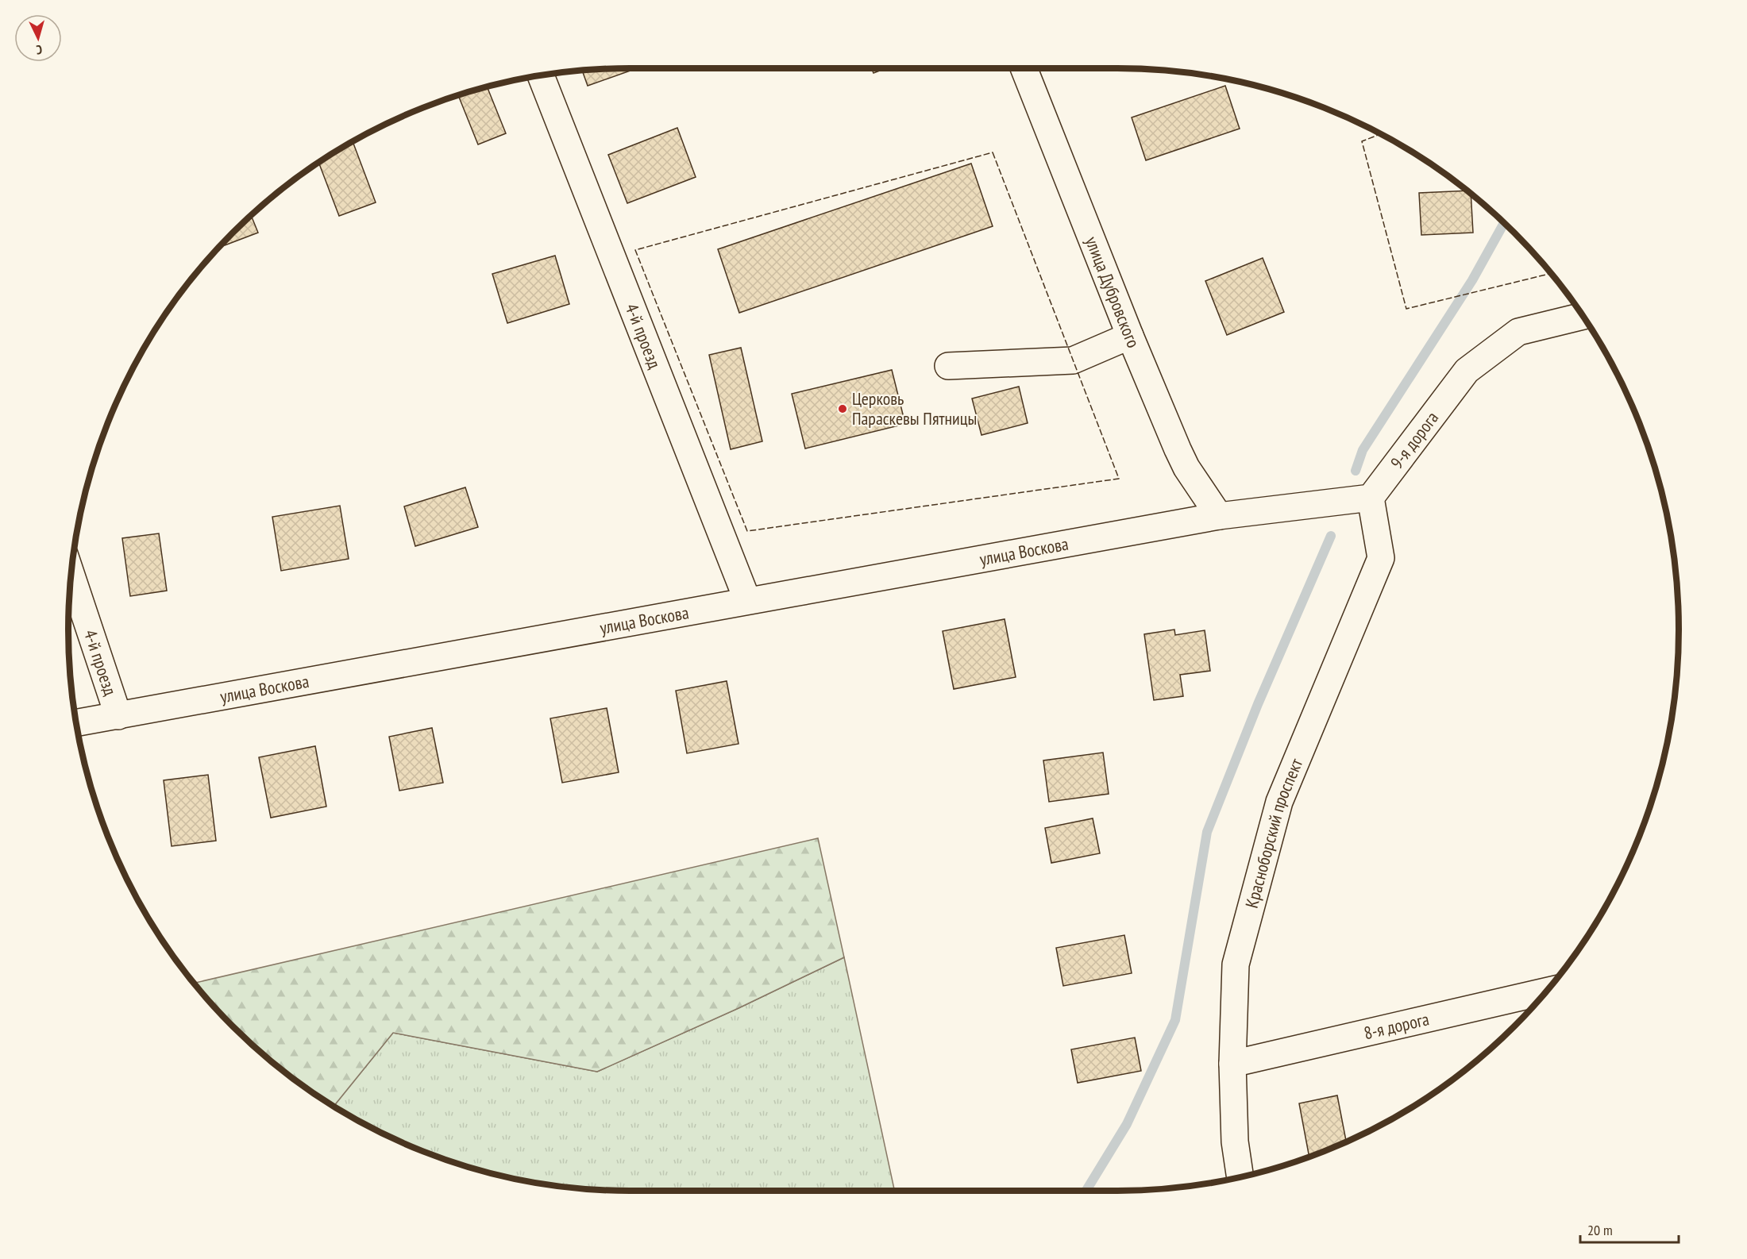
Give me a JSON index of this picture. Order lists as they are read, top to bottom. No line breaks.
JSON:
{"streets":{"street":["улица Дубровского","4-й проезд","9-я дорога","улица Воскова","Красноборский проспект","8-я дорога"]},"crossings":[["улица Дубровского","улица Воскова"],["4-й проезд","улица Воскова"],["9-я дорога","Красноборский проспект"],["Красноборский проспект","8-я дорога"]],"places":["Церковь Параскевы Пятницы"],"scale_bar":"20 m","north":"bottom"}
